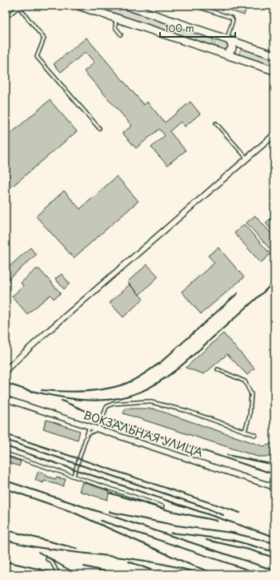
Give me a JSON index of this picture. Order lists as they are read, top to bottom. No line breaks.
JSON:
{"streets":{"street":["ВОКЗАЛЬНАЯ УЛИЦА"]},"scale_bar":"100 m"}
